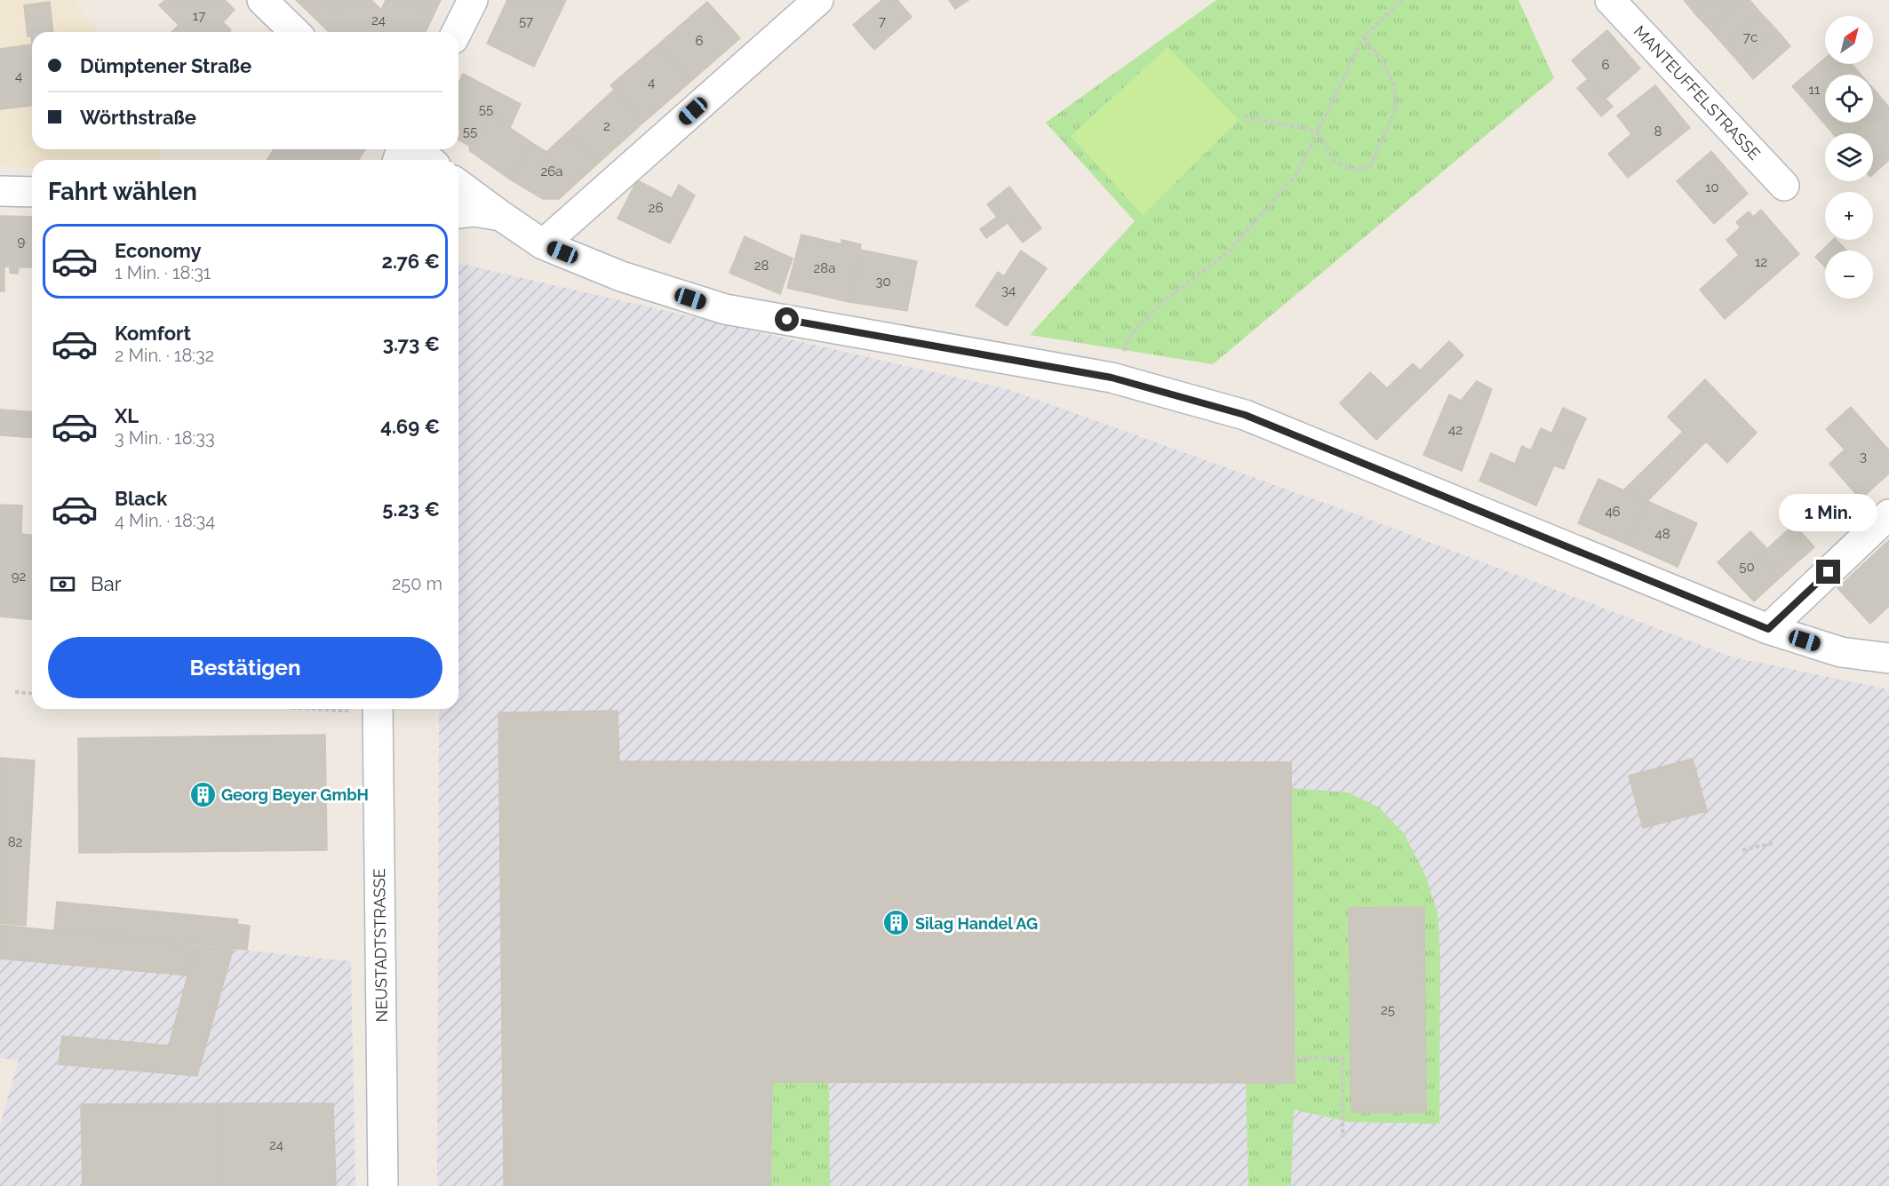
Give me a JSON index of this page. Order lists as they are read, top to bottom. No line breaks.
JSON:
{"streets":{"street":["MANTEUFFELSTRASSE","NEUSTADTSTRASSE"]},"places":{"building":["Georg Beyer GmbH","Silag Handel AG"]},"house_numbers":["17","24","57","7","7c","6","6","4","4","11","55","2","55","8","26a","10","26","9","12","28","28a","30","34","42","3","46","48","50","92","82","25","24"],"north":"top right","page":{"map_buttons":["+","−"],"banner":["Dümptener Straße","Wörthstraße"],"heading":"Fahrt wählen","list":[{"name":"Economy","note":"1 Min. · 18:31","value":"2.76 €"},{"name":"Komfort","note":"2 Min. · 18:32","value":"3.73 €"},{"name":"XL","note":"3 Min. · 18:33","value":"4.69 €"},{"name":"Black","note":"4 Min. · 18:34","value":"5.23 €"}],"bubble":"1 Min.","pay":["Bar","250 m"],"buttons":"Bestätigen"}}
